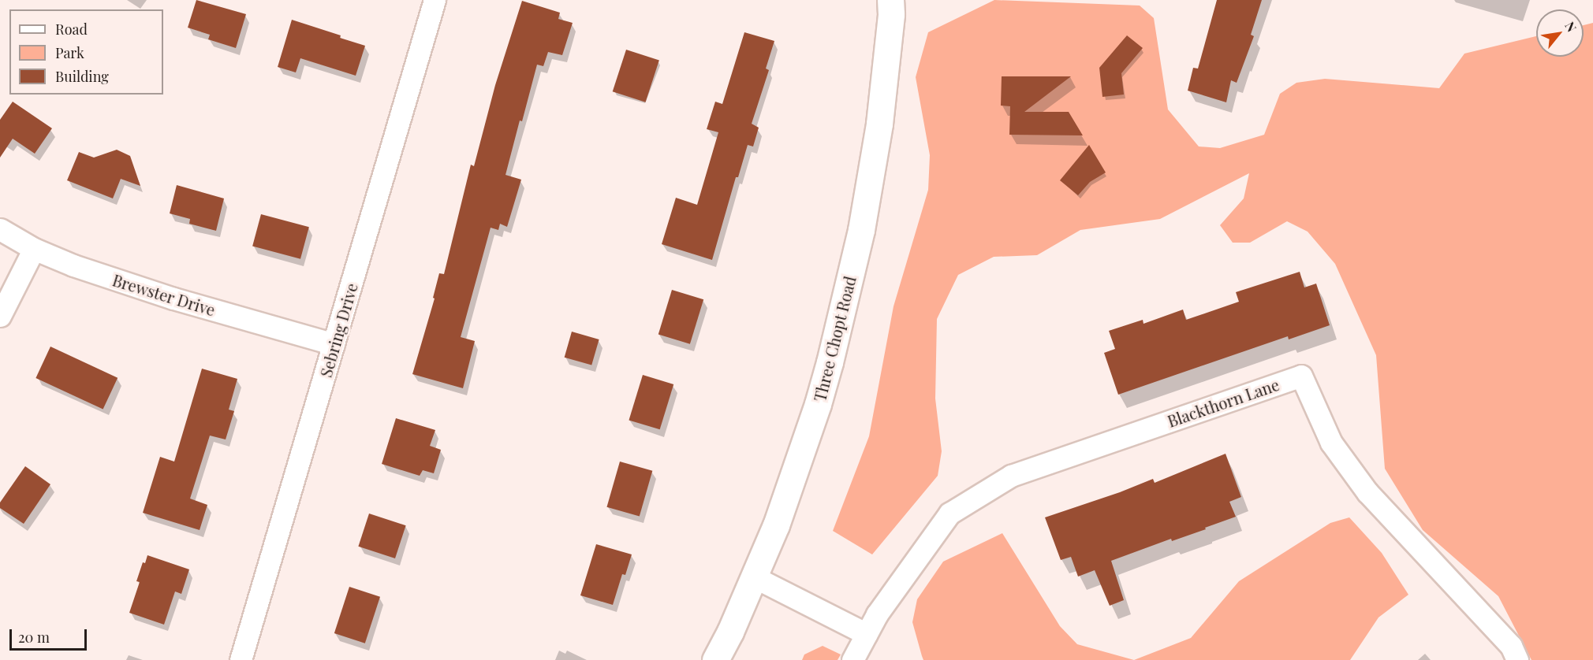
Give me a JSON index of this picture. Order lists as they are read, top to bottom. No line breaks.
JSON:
{"streets":{"main road":["Three Chopt Road"],"street":["Brewster Drive","Sebring Drive","Blackthorn Lane"]},"crossings":[["Brewster Drive","Sebring Drive"]],"legend":["Road","Park","Building"],"scale_bar":"20 m","north":"top right"}
